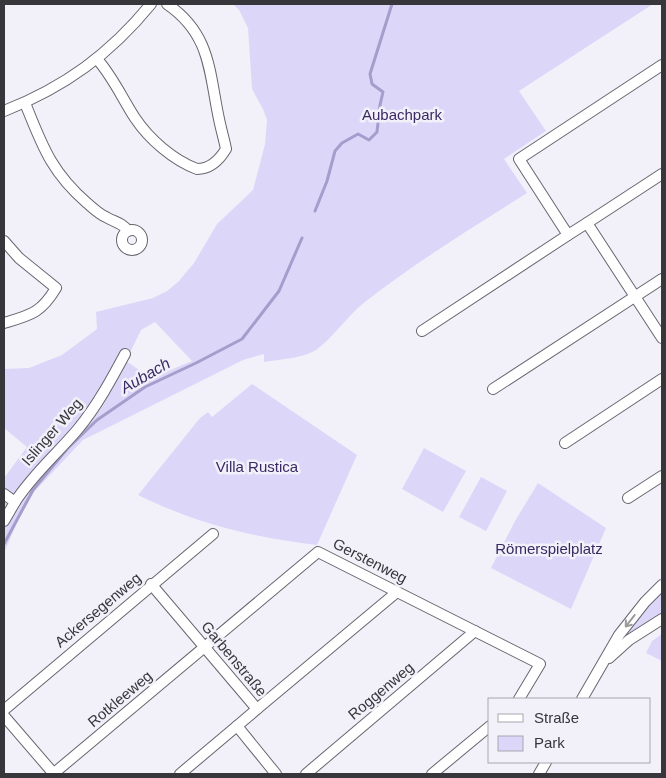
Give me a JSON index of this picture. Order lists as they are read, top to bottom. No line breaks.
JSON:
{"streets":{"street":["Islinger Weg","Gerstenweg","Ackersegenweg","Garbenstraße","Roggenweg","Rotkleeweg"]},"crossings":[["Gerstenweg","Garbenstraße"],["Gerstenweg","Roggenweg"],["Gerstenweg","Rotkleeweg"],["Ackersegenweg","Garbenstraße"],["Garbenstraße","Rotkleeweg"]],"water":["Aubach"],"parks":["Aubachpark","Villa Rustica","Römerspielplatz"],"legend":["Straße","Park"]}
